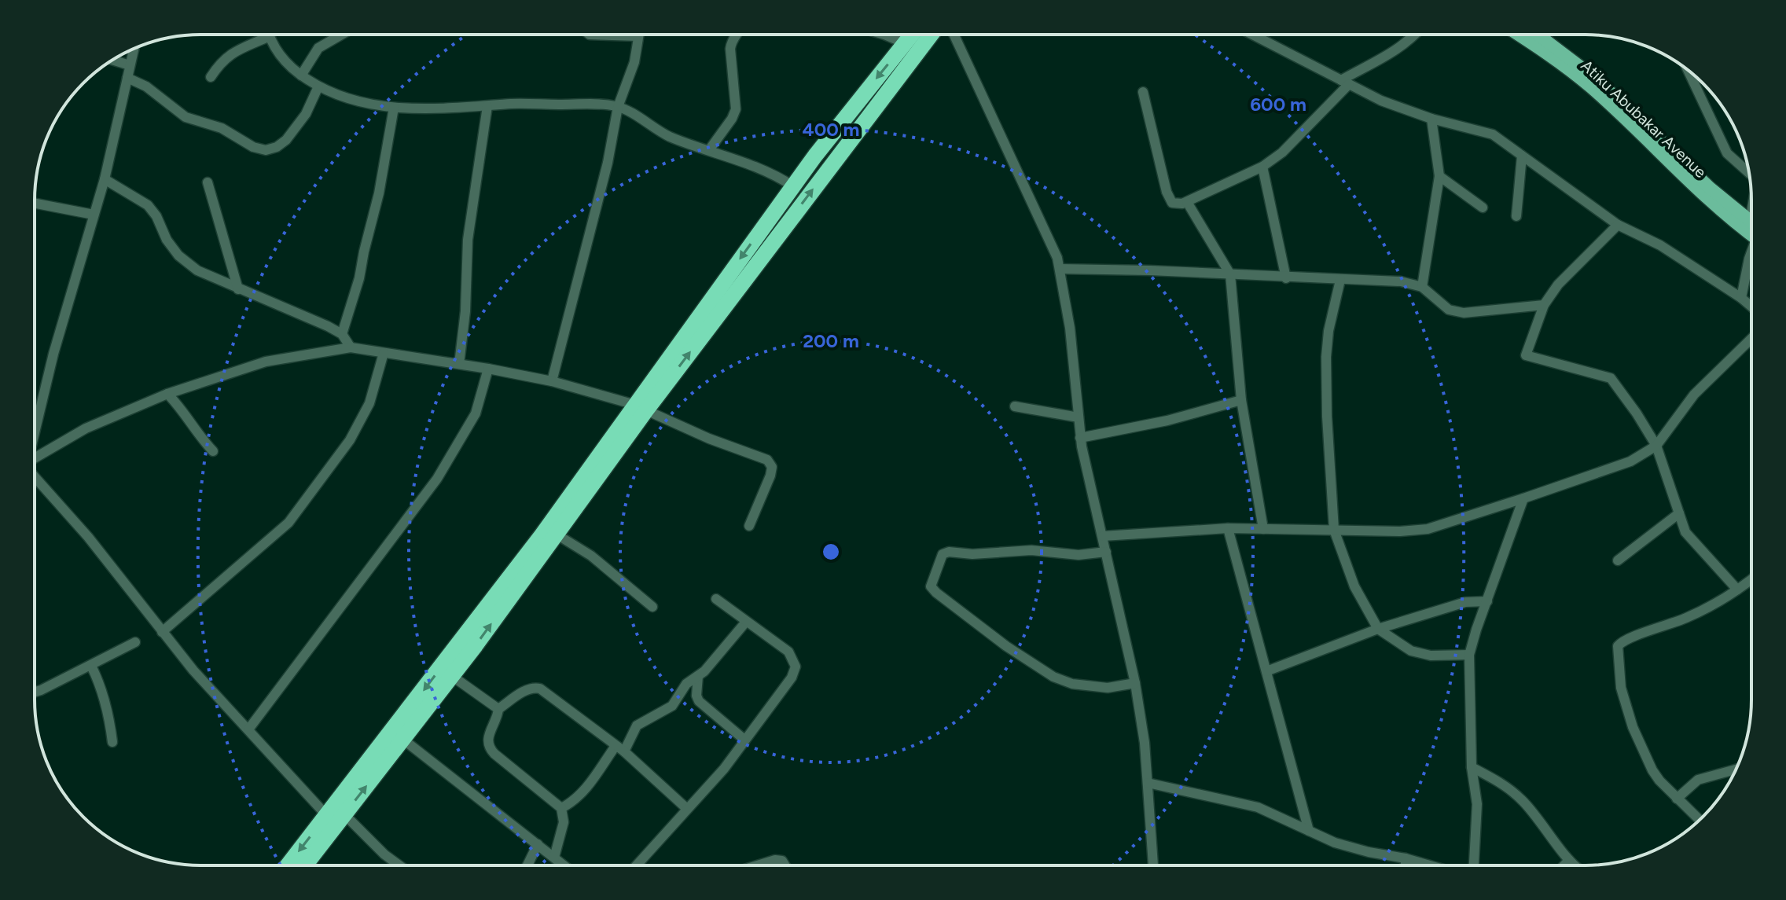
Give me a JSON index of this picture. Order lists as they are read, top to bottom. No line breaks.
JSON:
{"streets":{"main road":["Atiku Abubakar Avenue"]},"rings":["600 m","400 m","200 m"]}
